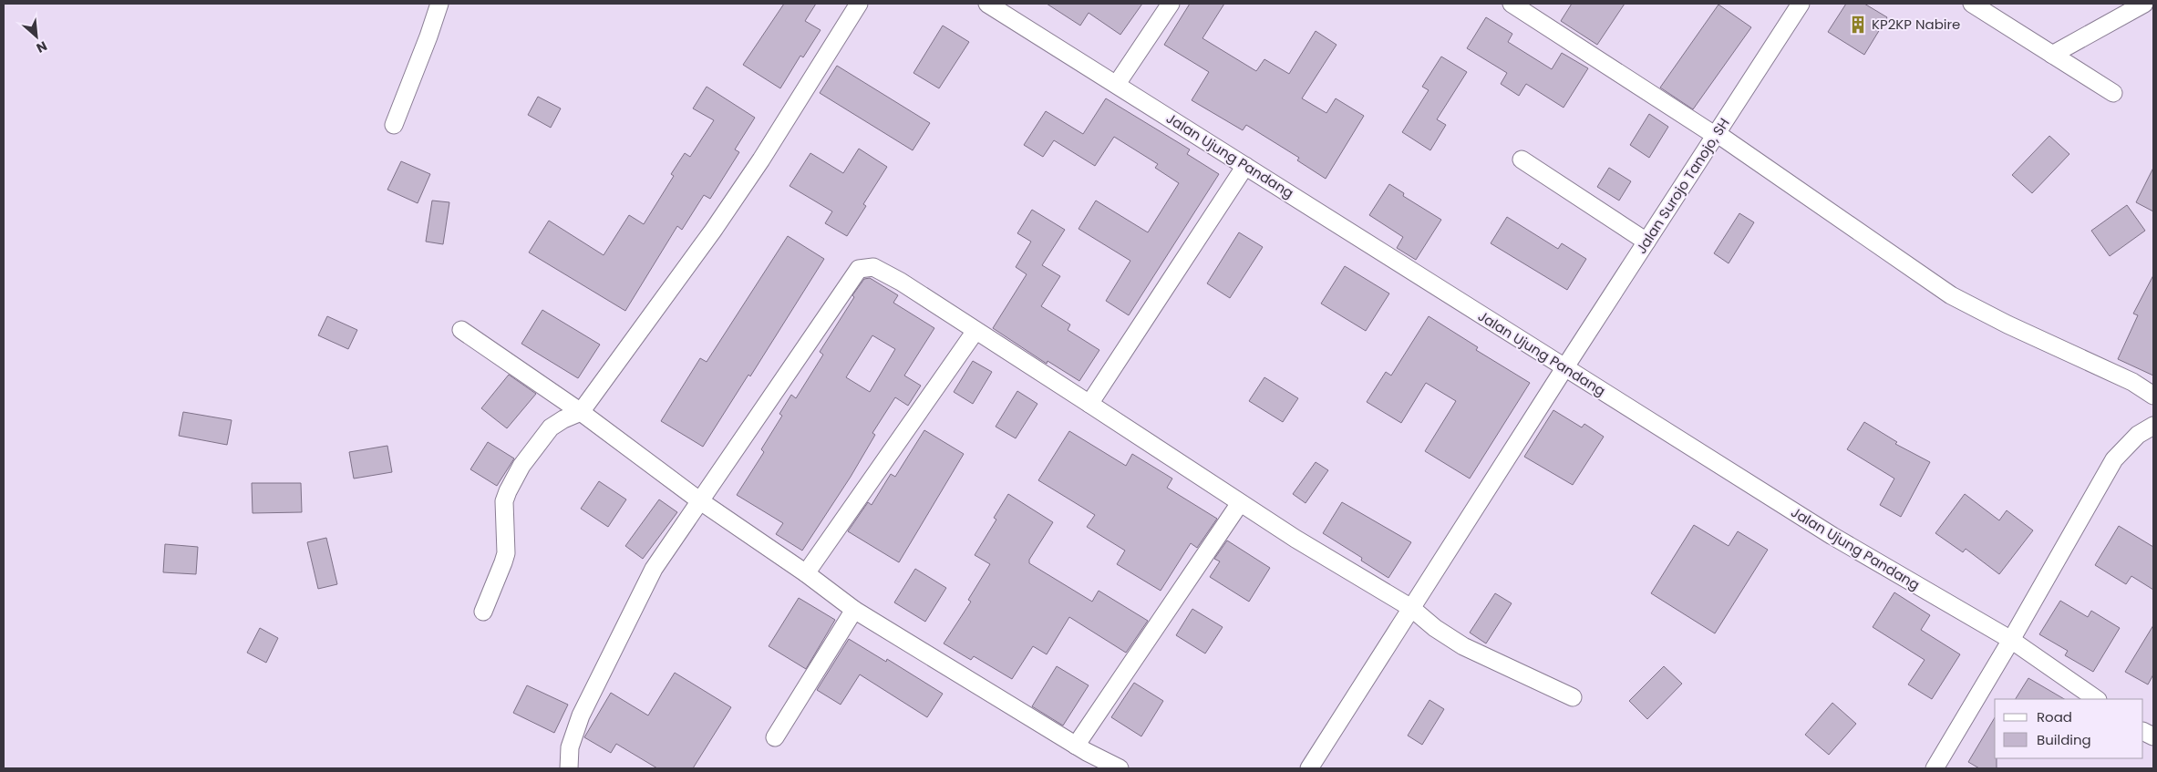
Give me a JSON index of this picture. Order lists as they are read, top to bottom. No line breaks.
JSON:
{"streets":{"street":["Jalan Ujung Pandang","Jalan Surojo Tanojo, SH"]},"crossings":[["Jalan Ujung Pandang","Jalan Surojo Tanojo, SH"]],"places":{"building":["KP2KP Nabire"]},"legend":["Road","Building"],"north":"bottom right"}
